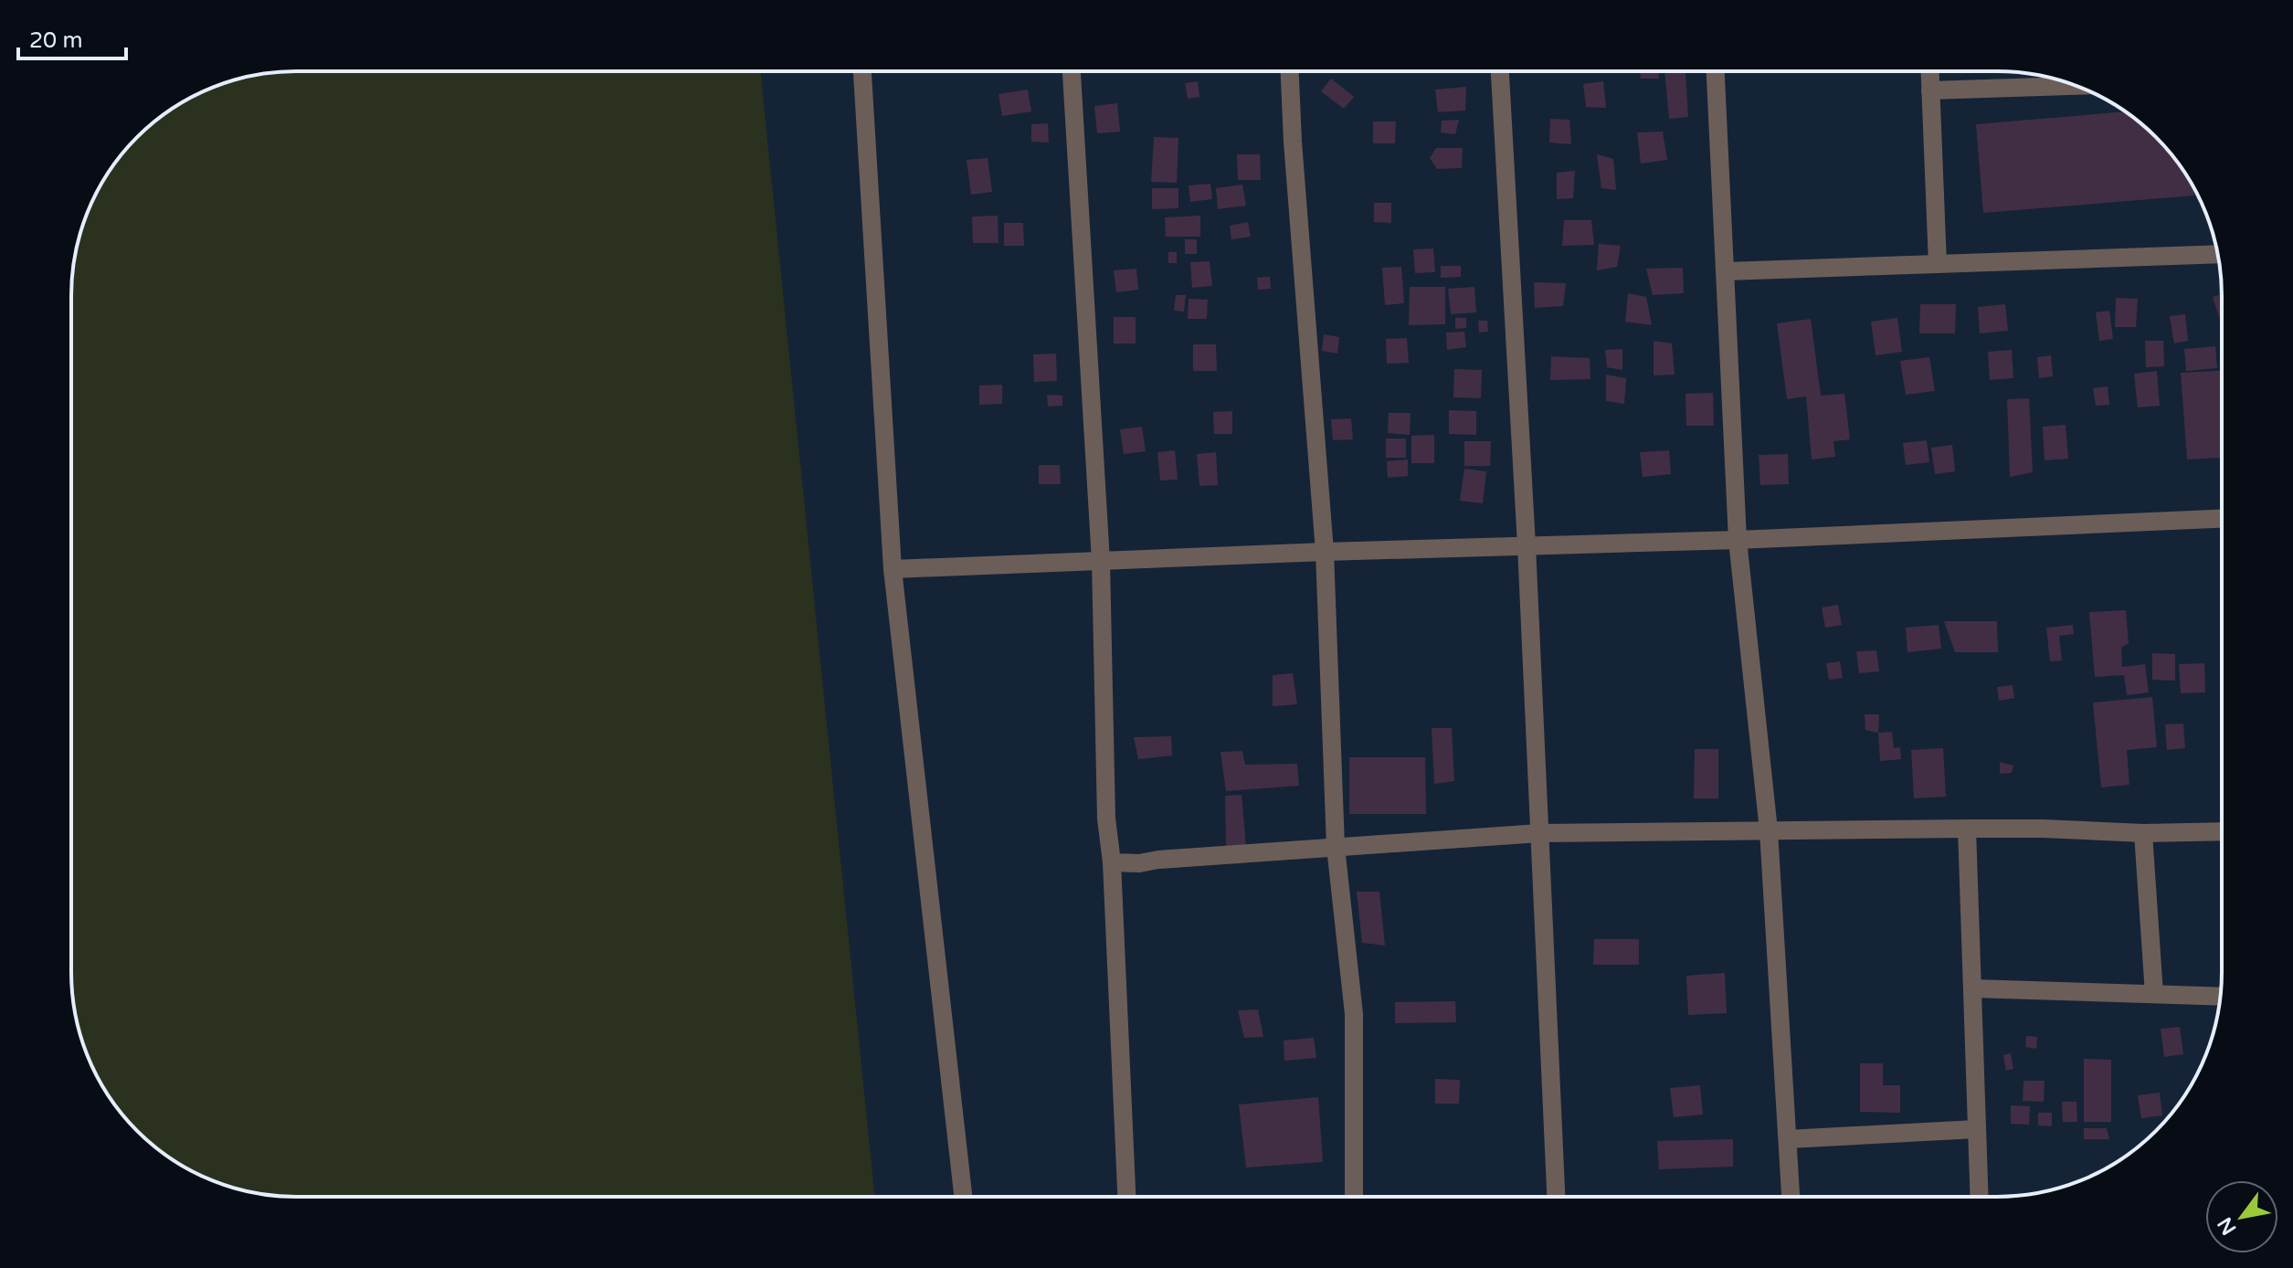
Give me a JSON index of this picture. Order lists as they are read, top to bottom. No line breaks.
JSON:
{"scale_bar":"20 m","north":"bottom left"}
